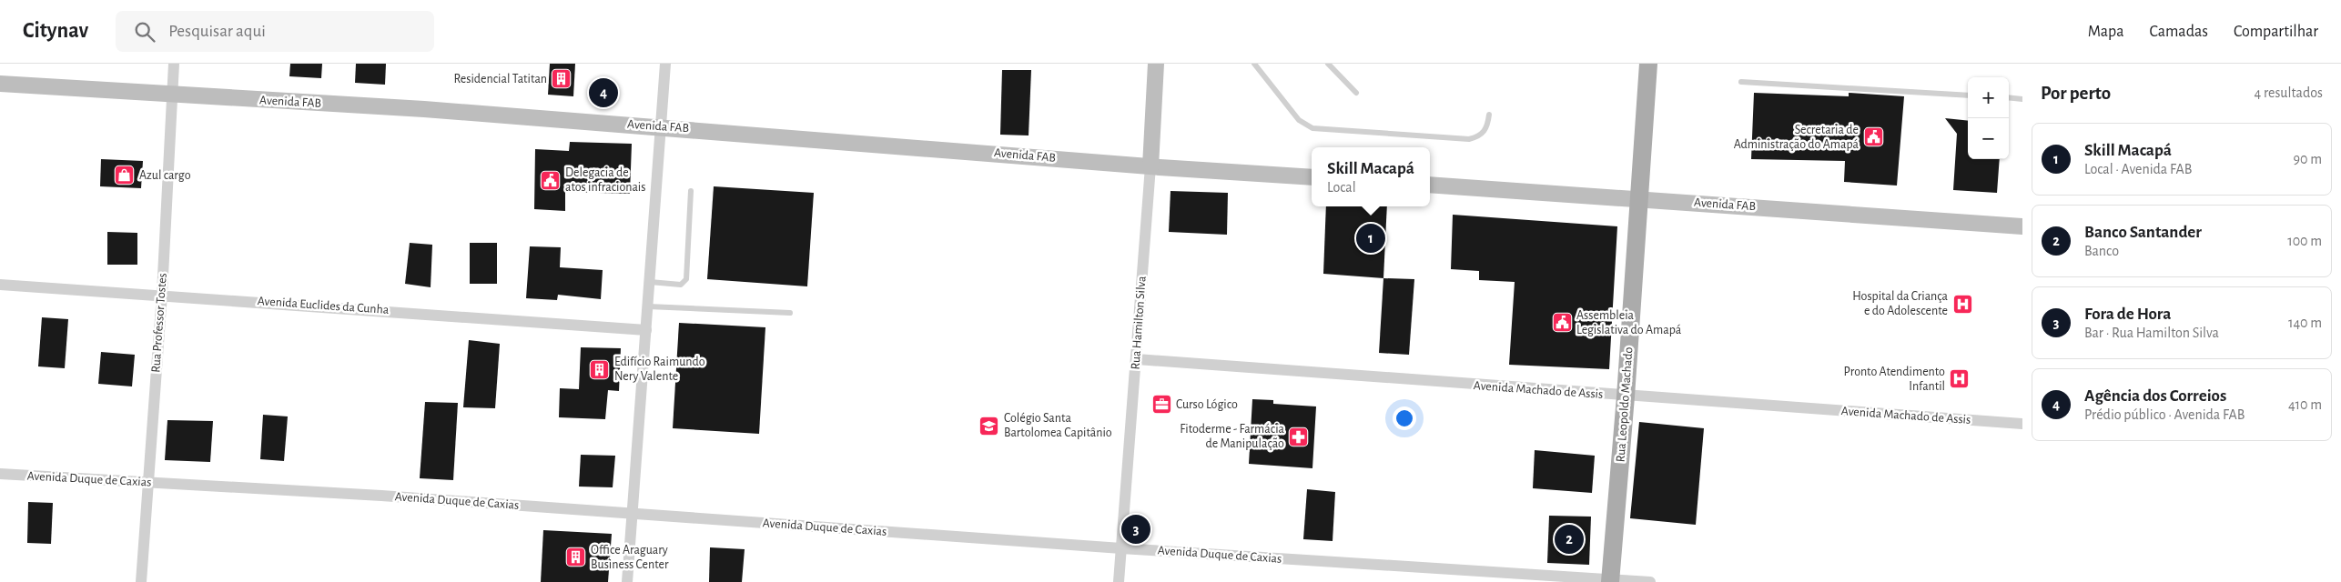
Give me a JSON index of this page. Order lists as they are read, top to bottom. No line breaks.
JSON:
{"streets":{"main road":["Avenida FAB","Rua Hamilton Silva","Rua Leopoldo Machado"],"street":["Avenida Euclides da Cunha","Rua Professor Tostes","Avenida Machado de Assis","Avenida Duque de Caxias"]},"crossings":[["Avenida FAB","Rua Professor Tostes"],["Avenida FAB","Rua Hamilton Silva"],["Avenida FAB","Rua Leopoldo Machado"],["Avenida Euclides da Cunha","Rua Professor Tostes"],["Rua Professor Tostes","Avenida Duque de Caxias"],["Rua Hamilton Silva","Avenida Machado de Assis"],["Rua Hamilton Silva","Avenida Duque de Caxias"],["Avenida Machado de Assis","Rua Leopoldo Machado"],["Rua Leopoldo Machado","Avenida Duque de Caxias"]],"places":{"building":["Residencial Tatitan","Edifício Raimundo Nery Valente","Office Araguary Business Center"],"public building":["Secretaria de Administração do Amapá","Delegacia de atos infracionais","Assembleia Legislativa do Amapá"],"shop":["Azul cargo"],"hospital":["Hospital da Criança e do Adolescente","Pronto Atendimento Infantil"],"office":["Curso Lógico"],"school or university":["Colégio Santa Bartolomea Capitânio"],"pharmacy":["Fitoderme - Farmácia de Manipulação"]},"page":{"header":"Citynav","search":"Pesquisar aqui","nav":["Mapa","Camadas","Compartilhar"],"heading":["Por perto","4 resultados"],"pins":["4","1","3","2"],"map_buttons":["+","−"],"list":[{"mark":"1","name":"Skill Macapá","note":"Local · Avenida FAB","value":"90 m"},{"mark":"2","name":"Banco Santander","note":"Banco","value":"100 m"},{"mark":"3","name":"Fora de Hora","note":"Bar · Rua Hamilton Silva","value":"140 m"},{"mark":"4","name":"Agência dos Correios","note":"Prédio público · Avenida FAB","value":"410 m"}],"popup":["Skill Macapá","Local"]}}
